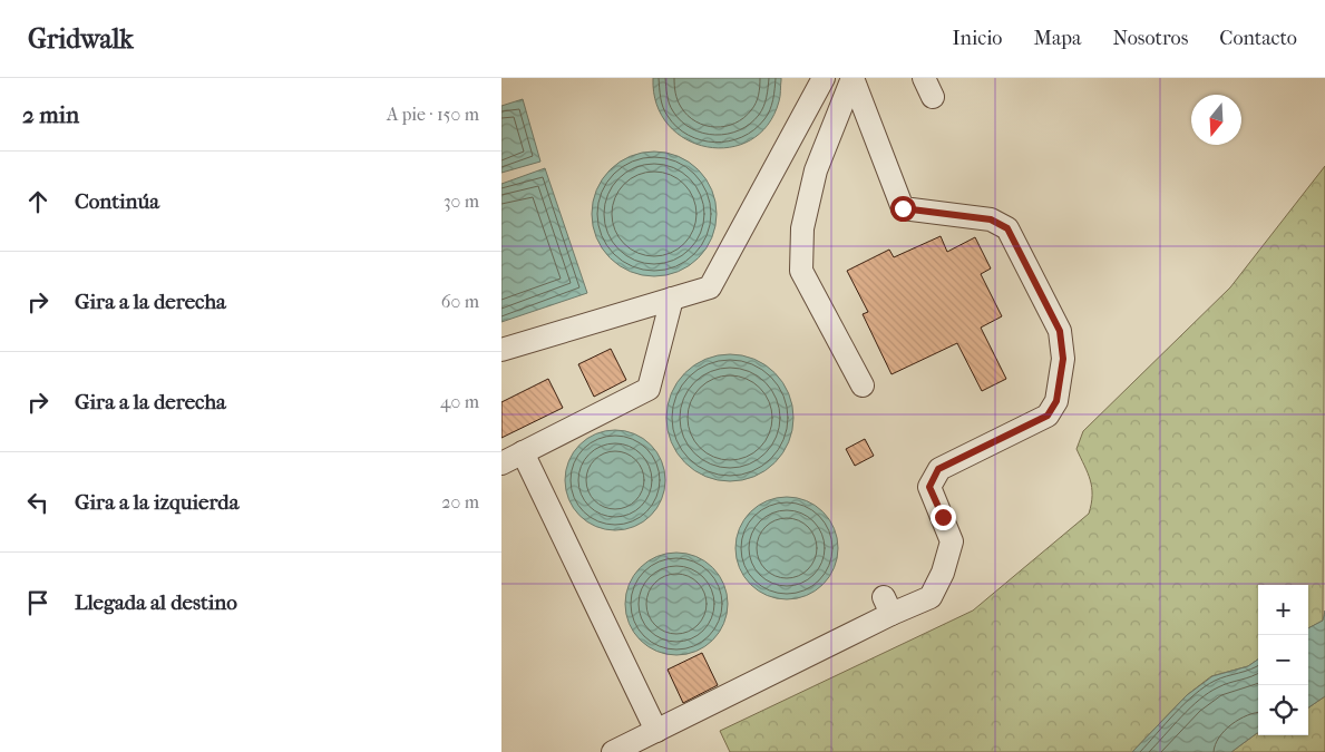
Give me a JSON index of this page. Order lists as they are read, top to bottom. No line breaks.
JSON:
{"north":"bottom","page":{"header":"Gridwalk","nav":["Inicio","Mapa","Nosotros","Contacto"],"heading":["2 min","A pie · 150 m"],"list":[["Continúa","30 m"],["Gira a la derecha","60 m"],["Gira a la derecha","40 m"],["Gira a la izquierda","20 m"],"Llegada al destino"],"map_buttons":["+","−"]}}
